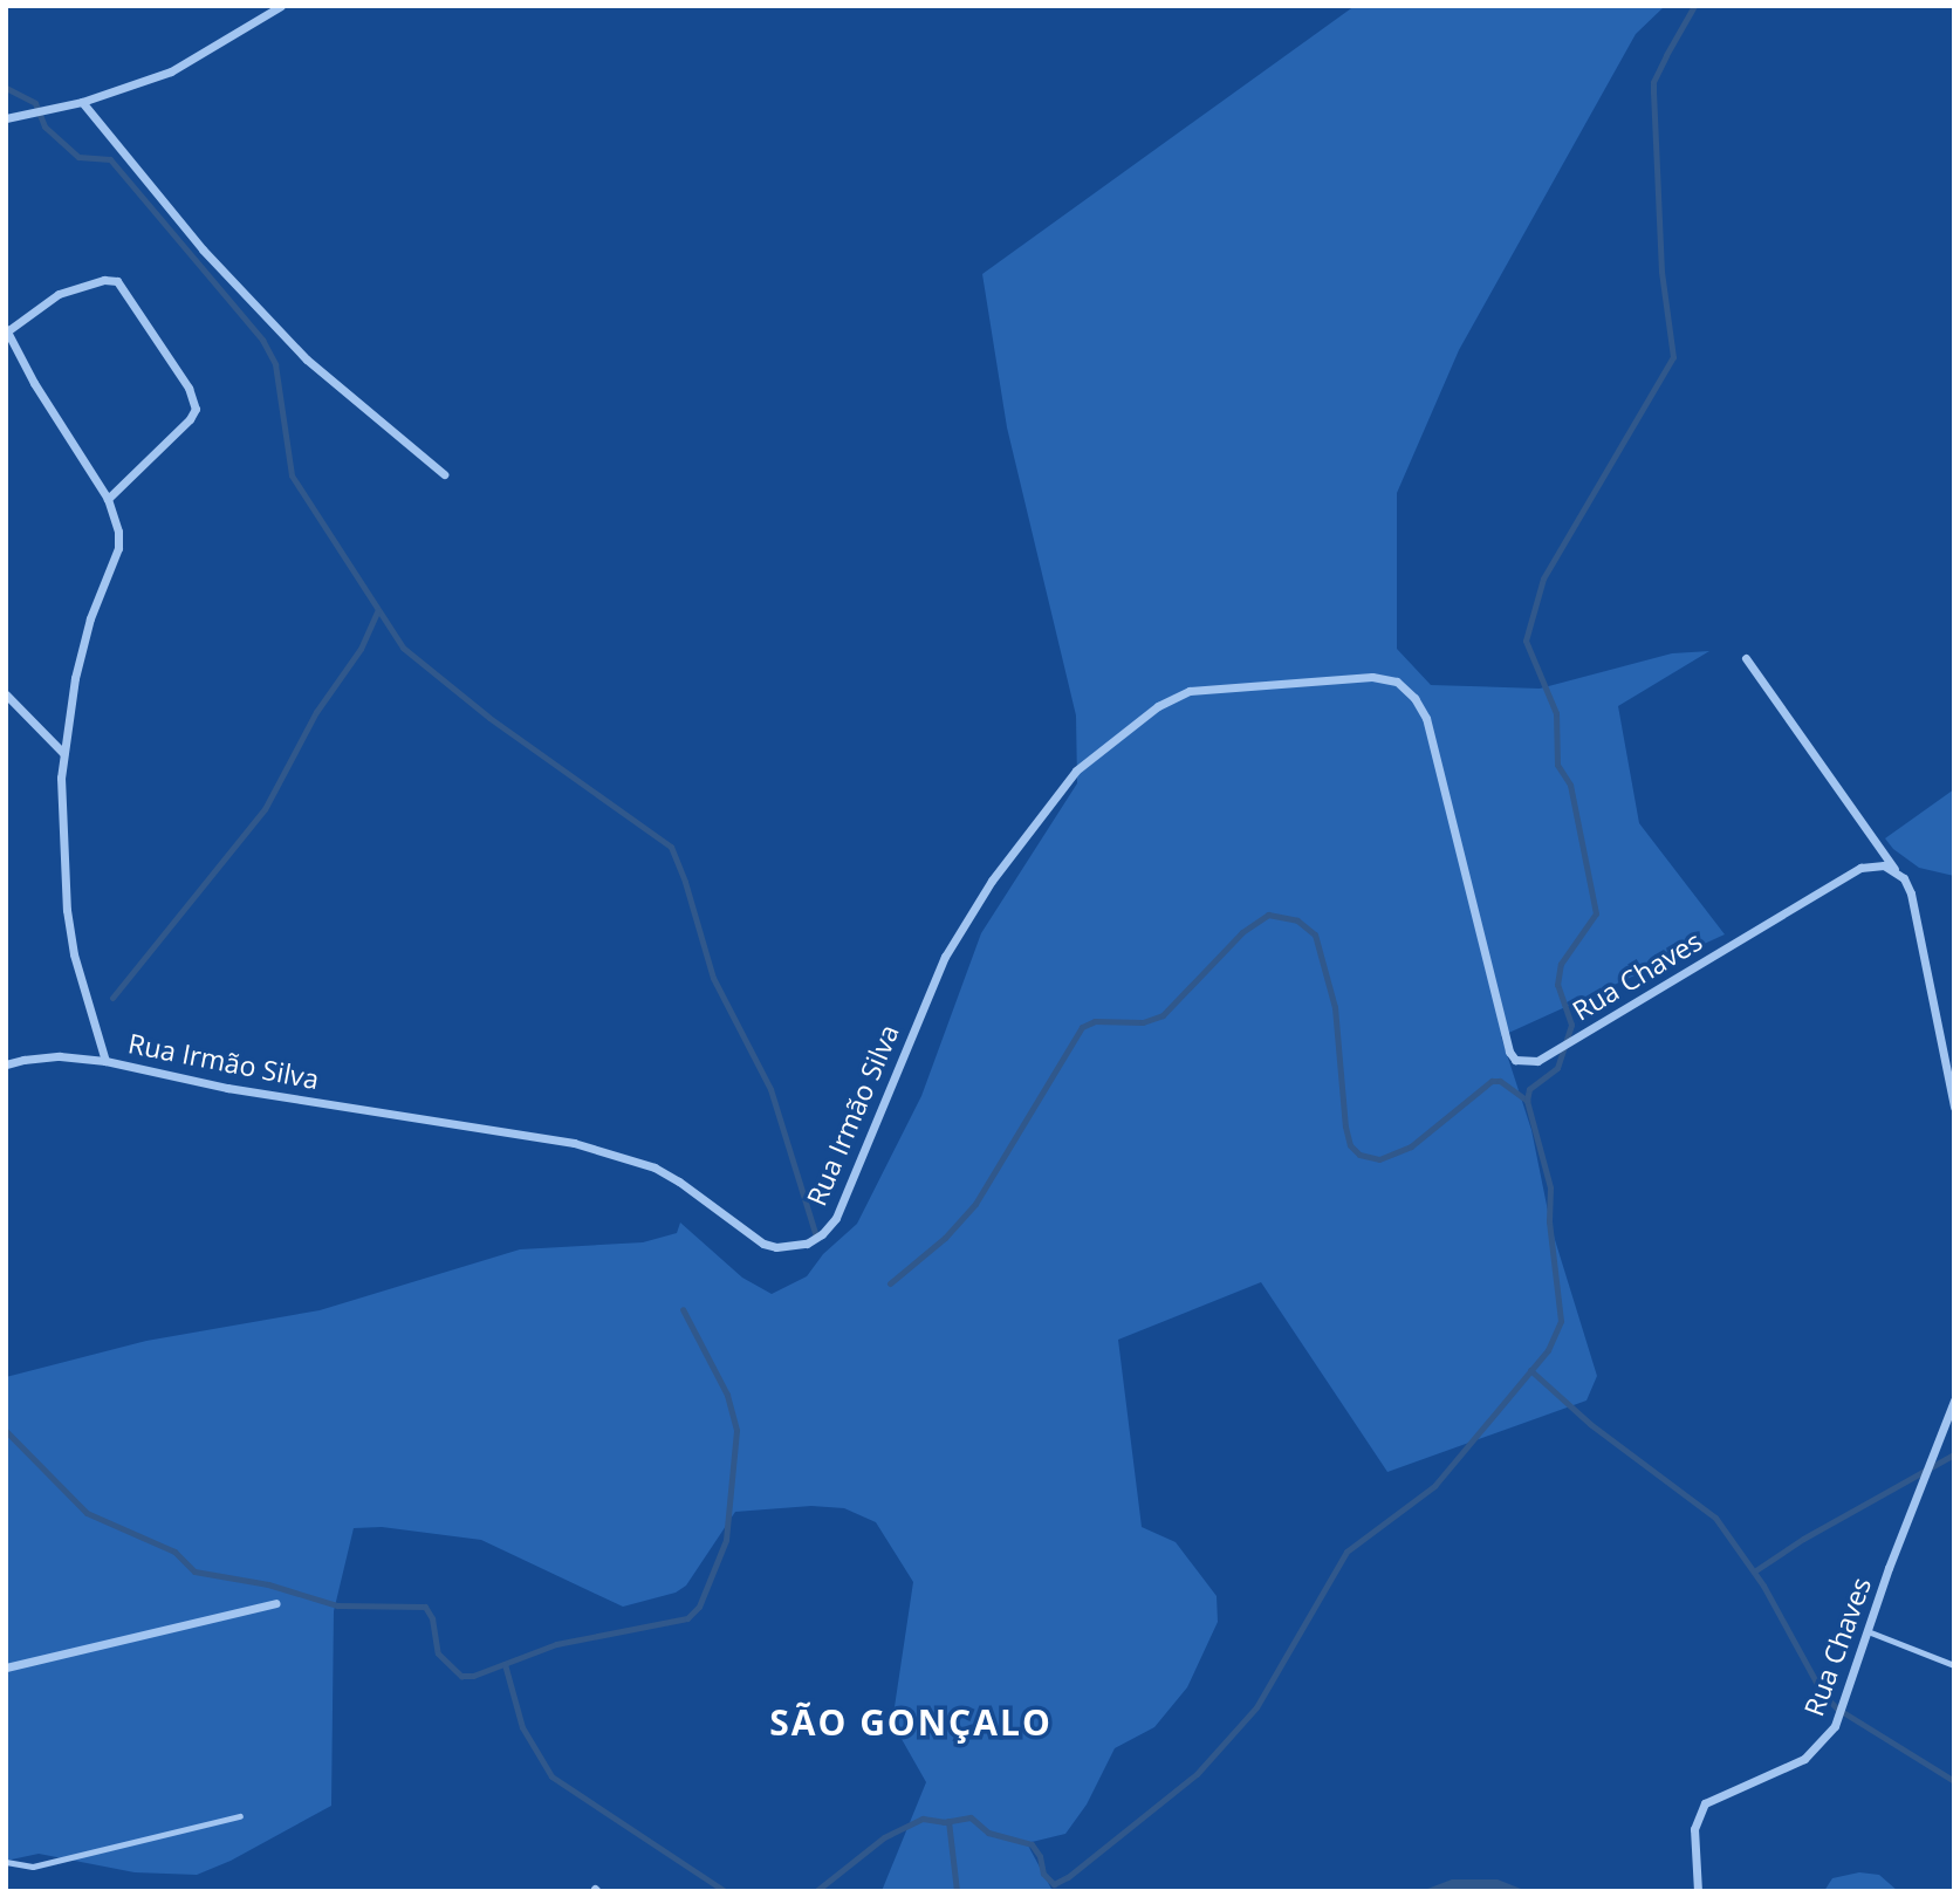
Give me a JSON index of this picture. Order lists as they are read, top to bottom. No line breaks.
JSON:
{"streets":{"street":["Rua Chaves","Rua Irmão Silva"]},"crossings":[["Rua Chaves","Rua Irmão Silva"]],"districts":["SÃO GONÇALO"]}
